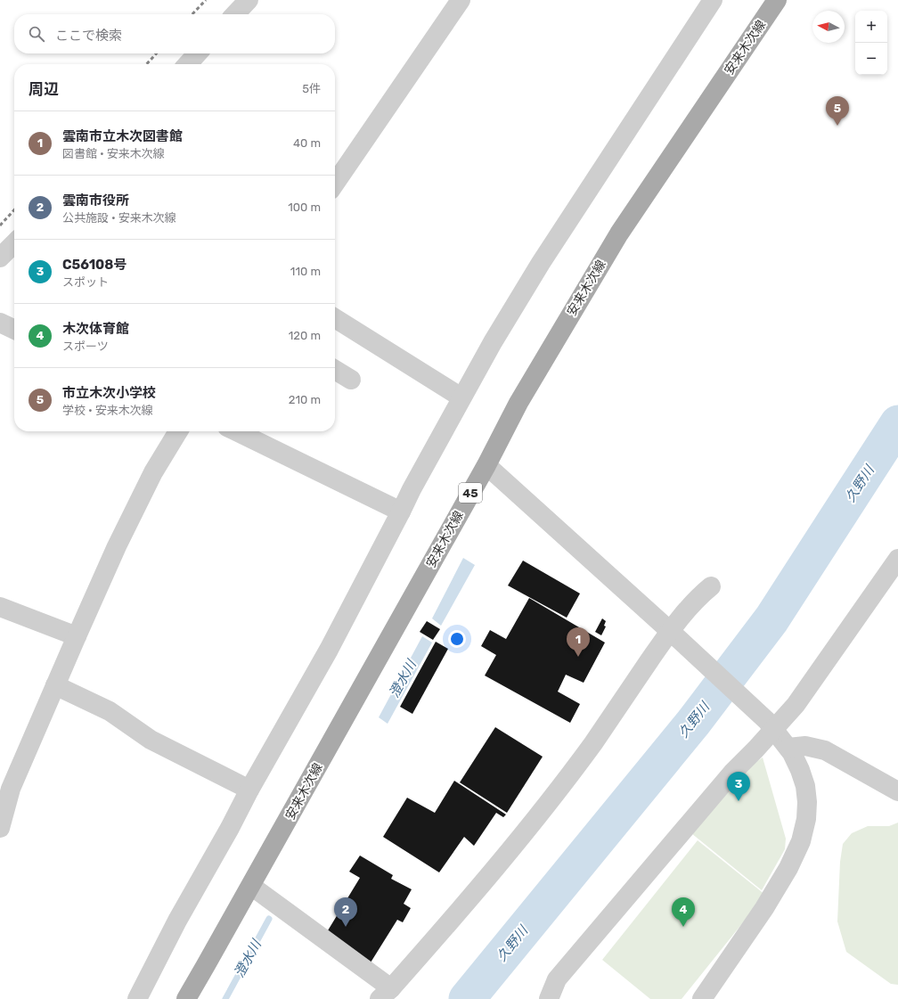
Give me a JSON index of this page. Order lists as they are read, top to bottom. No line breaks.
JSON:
{"streets":{"main road":["安来木次線","45"]},"water":["久野川","澄水川"],"north":"left","page":{"map_buttons":["+","−"],"search":"ここで検索","heading":["周辺","5件"],"pins":["5","1","3","2","4"],"list":[{"mark":"1","name":"雲南市立木次図書館","note":"図書館 · 安来木次線","value":"40 m"},{"mark":"2","name":"雲南市役所","note":"公共施設 · 安来木次線","value":"100 m"},{"mark":"3","name":"C56108号","note":"スポット","value":"110 m"},{"mark":"4","name":"木次体育館","note":"スポーツ","value":"120 m"},{"mark":"5","name":"市立木次小学校","note":"学校 · 安来木次線","value":"210 m"}]}}
